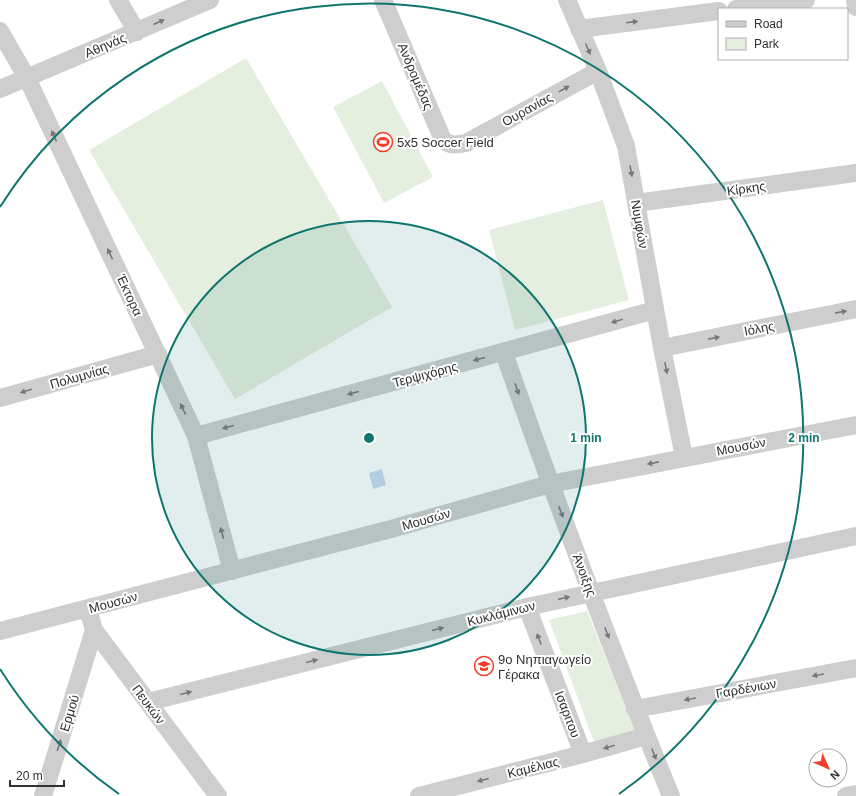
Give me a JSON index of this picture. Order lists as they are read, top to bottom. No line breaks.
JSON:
{"streets":{"street":["Αθηνάς","Ανδρομέδας","Ουρανίας","Κίρκης","Νυμφών","Έκτορα","Ιόλης","Τερψιχόρης","Πολυμνίας","Μουσών","Άνοιξης","Κυκλάμινων","Γαρδένιων","Πευκών","Ερμού","Ισαριτου","Καμέλιας"]},"crossings":[["Αθηνάς","Έκτορα"],["Ανδρομέδας","Ουρανίας"],["Ουρανίας","Νυμφών"],["Κίρκης","Νυμφών"],["Νυμφών","Ιόλης"],["Νυμφών","Τερψιχόρης"],["Νυμφών","Μουσών"],["Έκτορα","Τερψιχόρης"],["Έκτορα","Πολυμνίας"],["Έκτορα","Μουσών"],["Τερψιχόρης","Άνοιξης"],["Μουσών","Άνοιξης"],["Μουσών","Πευκών"],["Άνοιξης","Κυκλάμινων"],["Άνοιξης","Γαρδένιων"],["Άνοιξης","Καμέλιας"],["Κυκλάμινων","Πευκών"],["Κυκλάμινων","Ισαριτου"],["Πευκών","Ερμού"],["Ισαριτου","Καμέλιας"]],"one_way":["Ουρανίας","Νυμφών","Έκτορα","Ιόλης","Τερψιχόρης","Πολυμνίας","Άνοιξης","Κυκλάμινων","Γαρδένιων","Ερμού","Ισαριτου","Καμέλιας"],"places":{"sports":["5x5 Soccer Field"],"school or university":["9ο Νηπιαγωγείο Γέρακα"]},"legend":["Road","Park"],"scale_bar":"20 m","north":"bottom right","rings":["1 min","2 min"]}
